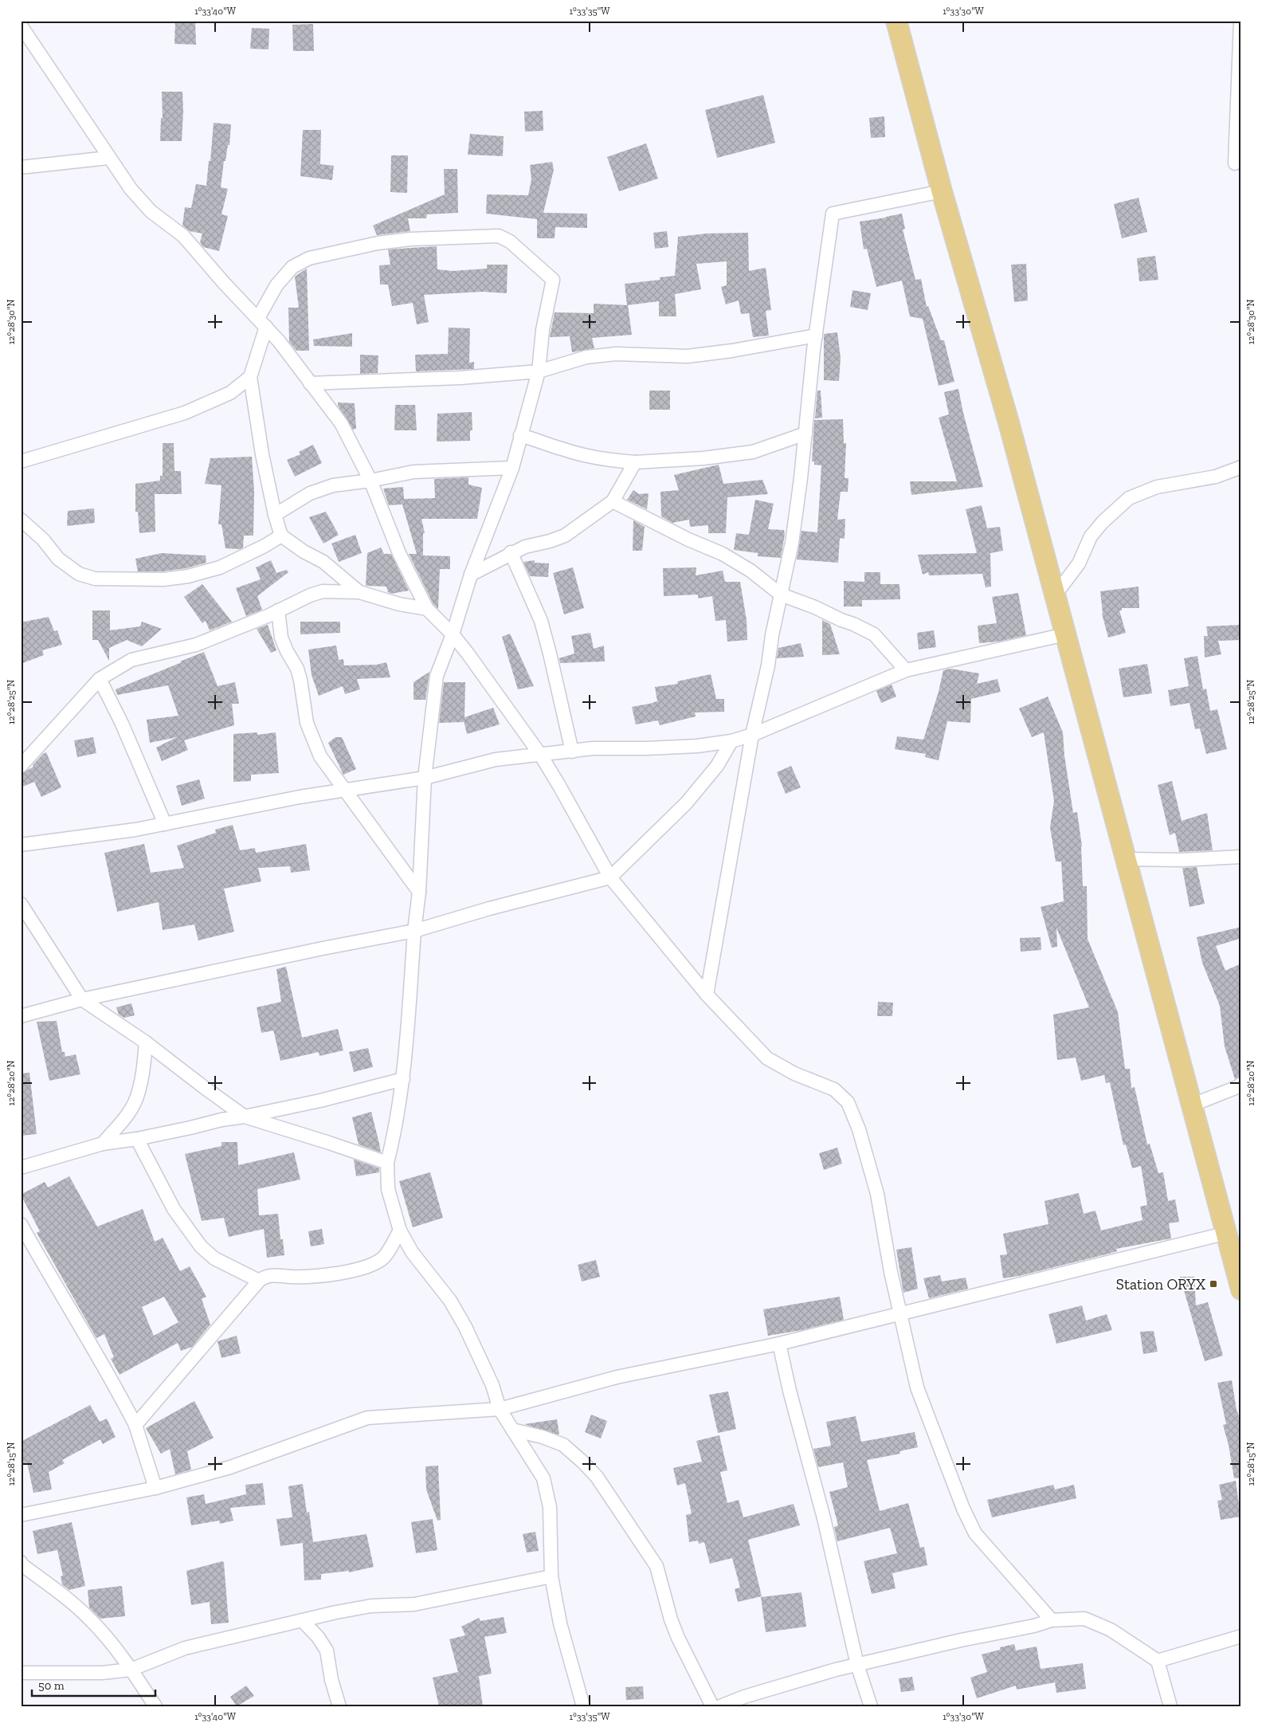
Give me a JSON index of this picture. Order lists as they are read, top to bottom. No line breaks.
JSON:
{"places":{"transit":["Station ORYX"]},"scale_bar":"50 m","coordinates":["1°33'40\"W","1°33'35\"W","1°33'30\"W","12°28'30\"N","12°28'25\"N","12°28'20\"N","12°28'15\"N"]}
